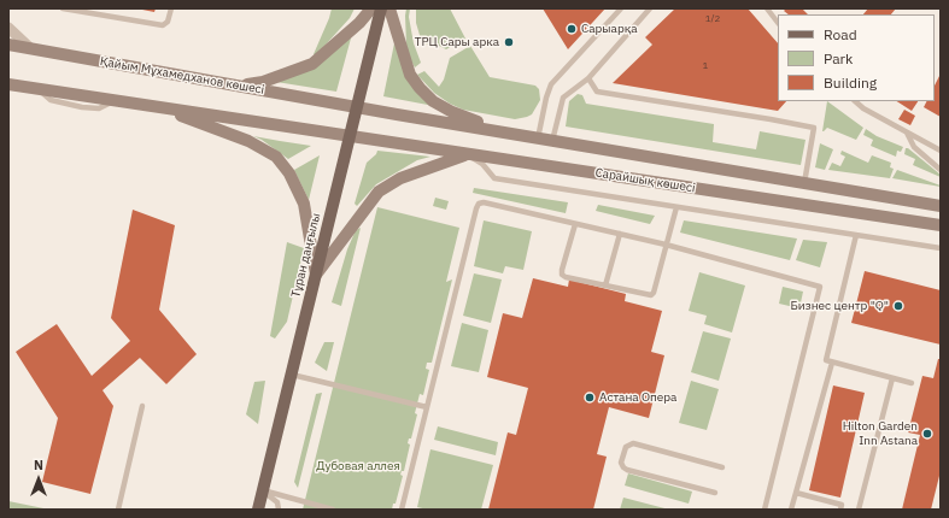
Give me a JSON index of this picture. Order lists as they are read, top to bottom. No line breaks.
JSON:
{"streets":{"main road":["Қайым Мұхамедханов көшесі","Сарайшық көшесі","Тұран даңғылы"]},"crossings":[["Қайым Мұхамедханов көшесі","Сарайшық көшесі"],["Қайым Мұхамедханов көшесі","Тұран даңғылы"],["Сарайшық көшесі","Тұран даңғылы"]],"parks":["Дубовая аллея"],"places":["Сарыарқа","ТРЦ Сары арка","Бизнес центр \"Q\"","Астана Опера","Hilton Garden Inn Astana"],"house_numbers":["1/2","1"],"legend":["Road","Park","Building"],"north":"top"}
